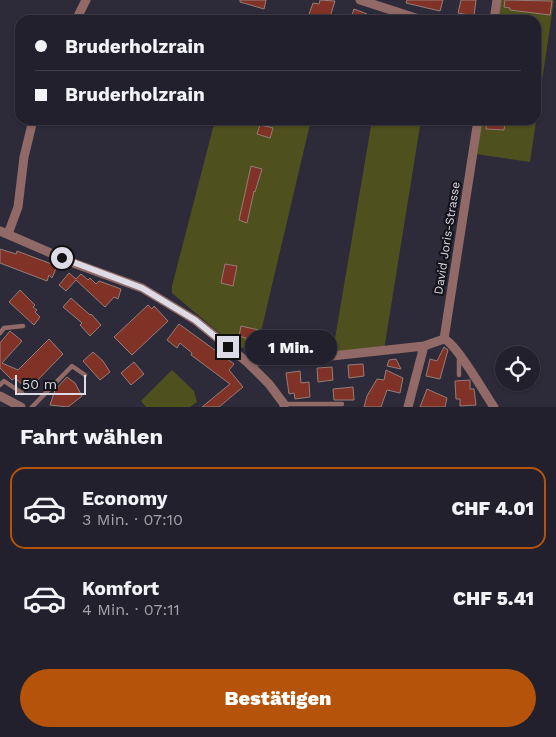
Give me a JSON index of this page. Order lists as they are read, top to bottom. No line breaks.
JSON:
{"streets":{"street":["David Joris-Strasse"]},"scale_bar":"50 m","page":{"banner":["Bruderholzrain","Bruderholzrain"],"bubble":"1 Min.","scale":"50 m","heading":"Fahrt wählen","list":[{"name":"Economy","note":"3 Min. · 07:10","value":"CHF 4.01"},{"name":"Komfort","note":"4 Min. · 07:11","value":"CHF 5.41"}],"buttons":"Bestätigen"}}
